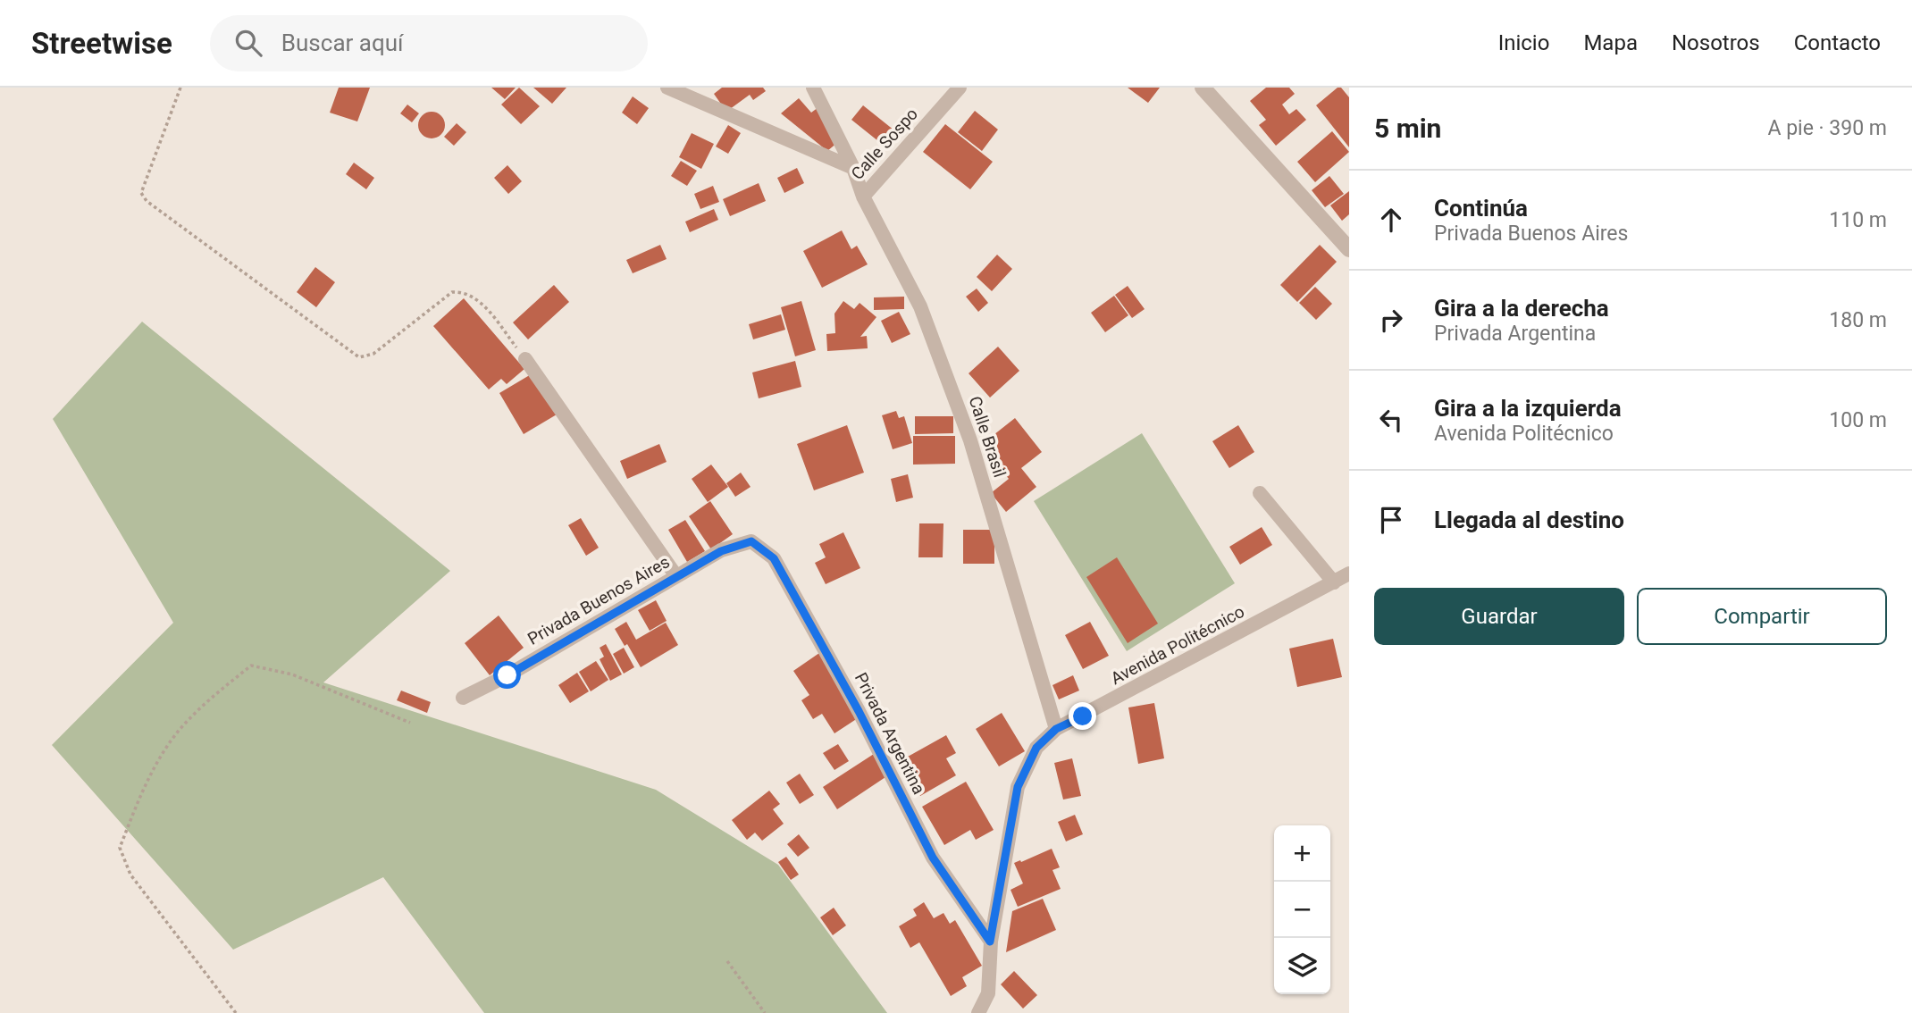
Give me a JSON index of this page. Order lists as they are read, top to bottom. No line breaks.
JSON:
{"streets":{"street":["Calle Sospo","Calle Brasil","Privada Buenos Aires","Avenida Politécnico","Privada Argentina"]},"crossings":[["Calle Sospo","Calle Brasil"],["Calle Brasil","Avenida Politécnico"],["Privada Buenos Aires","Privada Argentina"],["Avenida Politécnico","Privada Argentina"]],"page":{"header":"Streetwise","search":"Buscar aquí","nav":["Inicio","Mapa","Nosotros","Contacto"],"heading":["5 min","A pie · 390 m"],"list":[["Continúa","Privada Buenos Aires","110 m"],["Gira a la derecha","Privada Argentina","180 m"],["Gira a la izquierda","Avenida Politécnico","100 m"],"Llegada al destino"],"buttons":["Guardar","Compartir"],"map_buttons":["+","−"]}}
